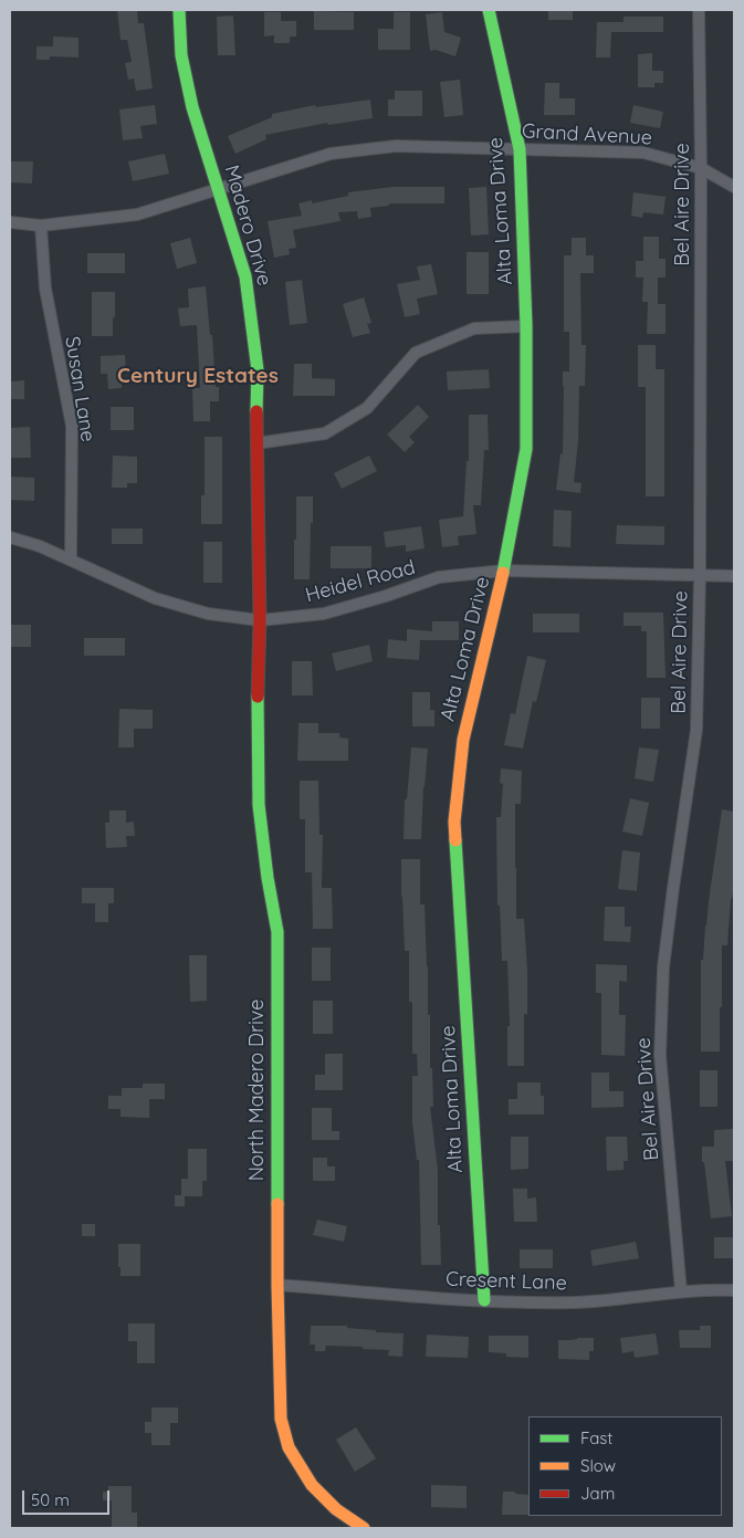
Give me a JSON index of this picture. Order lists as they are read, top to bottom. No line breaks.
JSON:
{"streets":{"street":["Grand Avenue","Bel Aire Drive","Alta Loma Drive","Madero Drive","Susan Lane","Heidel Road","North Madero Drive","Cresent Lane"]},"crossings":[["Grand Avenue","Bel Aire Drive"],["Grand Avenue","Alta Loma Drive"],["Grand Avenue","Madero Drive"],["Grand Avenue","Susan Lane"],["Bel Aire Drive","Heidel Road"],["Bel Aire Drive","Cresent Lane"],["Alta Loma Drive","Heidel Road"],["Alta Loma Drive","Cresent Lane"],["Madero Drive","Heidel Road"],["Madero Drive","North Madero Drive"],["Susan Lane","Heidel Road"],["Heidel Road","North Madero Drive"],["North Madero Drive","Cresent Lane"]],"districts":["Century Estates"],"legend":["Fast","Slow","Jam"],"scale_bar":"50 m"}
